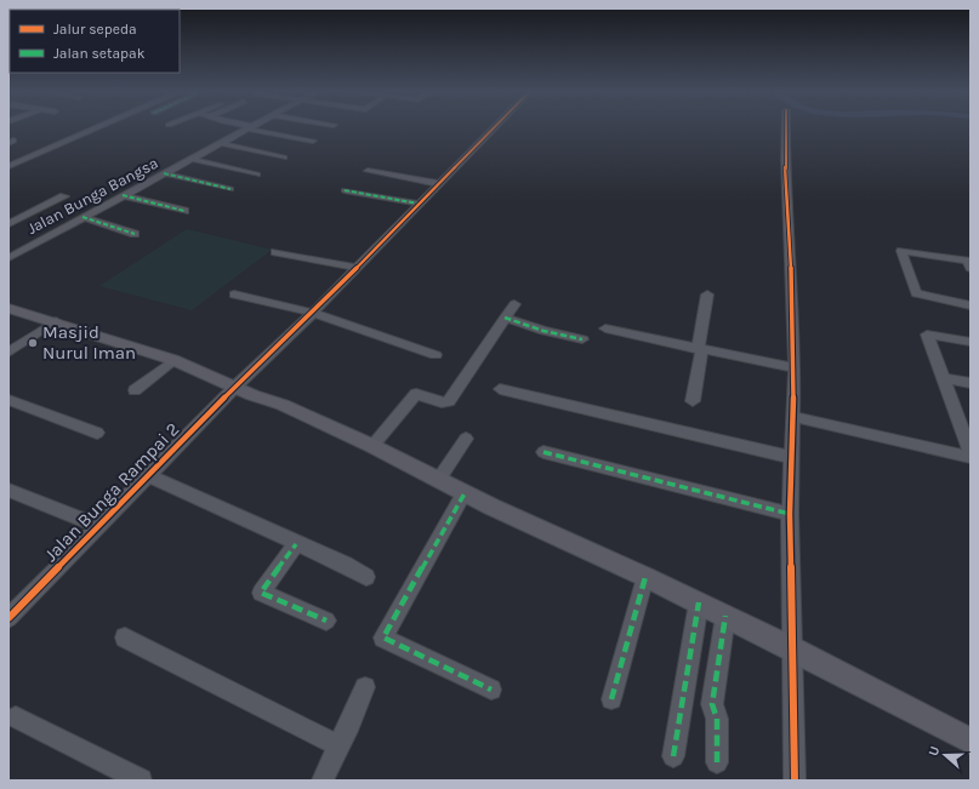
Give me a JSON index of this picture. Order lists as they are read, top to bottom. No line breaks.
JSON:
{"streets":{"street":["Jalan Bunga Bangsa","Jalan Bunga Rampai 2"]},"places":["Masjid Nurul Iman"],"legend":["Jalur sepeda","Jalan setapak"],"north":"left"}
